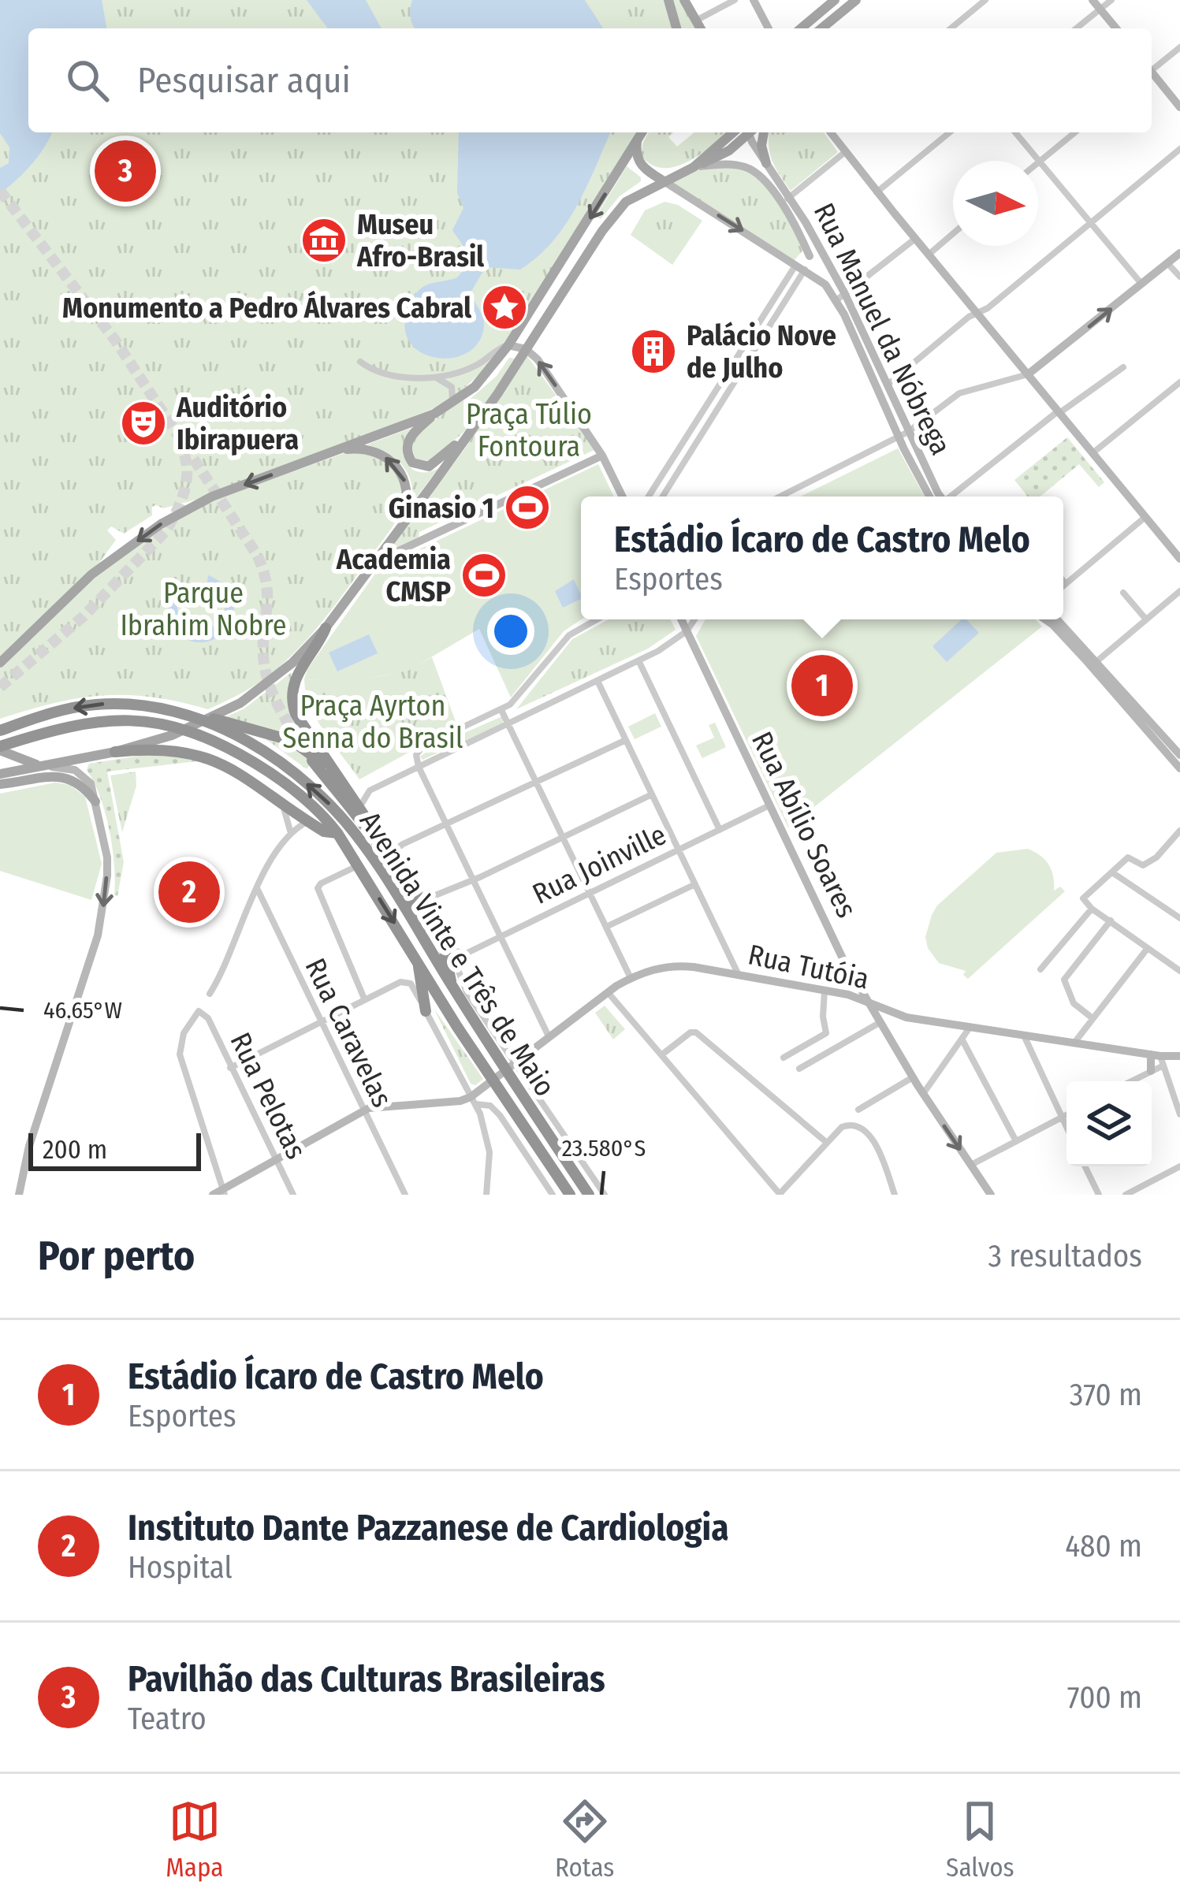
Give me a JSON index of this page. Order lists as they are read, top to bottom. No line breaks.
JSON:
{"streets":{"highway":["Avenida Vinte e Três de Maio"],"street":["Rua Manuel da Nóbrega","Rua Abílio Soares","Rua Joinville","Rua Tutóia","Rua Caravelas","Rua Pelotas"]},"crossings":[["Rua Abílio Soares","Rua Joinville"],["Rua Abílio Soares","Rua Tutóia"]],"parks":["Praça Túlio Fontoura","Parque Ibrahim Nobre","Praça Ayrton Senna do Brasil"],"places":{"museum":["Museu Afro-Brasil"],"place":["Monumento a Pedro Álvares Cabral"],"building":["Palácio Nove de Julho"],"theatre":["Auditório Ibirapuera"],"sports":["Ginasio 1","Academia CMSP"]},"scale_bar":"200 m","north":"right","page":{"search":"Pesquisar aqui","pins":["3","1","2"],"popup":["Estádio Ícaro de Castro Melo","Esportes"],"scale":"200 m","heading":["Por perto","3 resultados"],"list":[{"mark":"1","name":"Estádio Ícaro de Castro Melo","note":"Esportes","value":"370 m"},{"mark":"2","name":"Instituto Dante Pazzanese de Cardiologia","note":"Hospital","value":"480 m"},{"mark":"3","name":"Pavilhão das Culturas Brasileiras","note":"Teatro","value":"700 m"}],"nav":["Mapa","Rotas","Salvos"]},"coordinates":["46.65°W","23.580°S"]}
